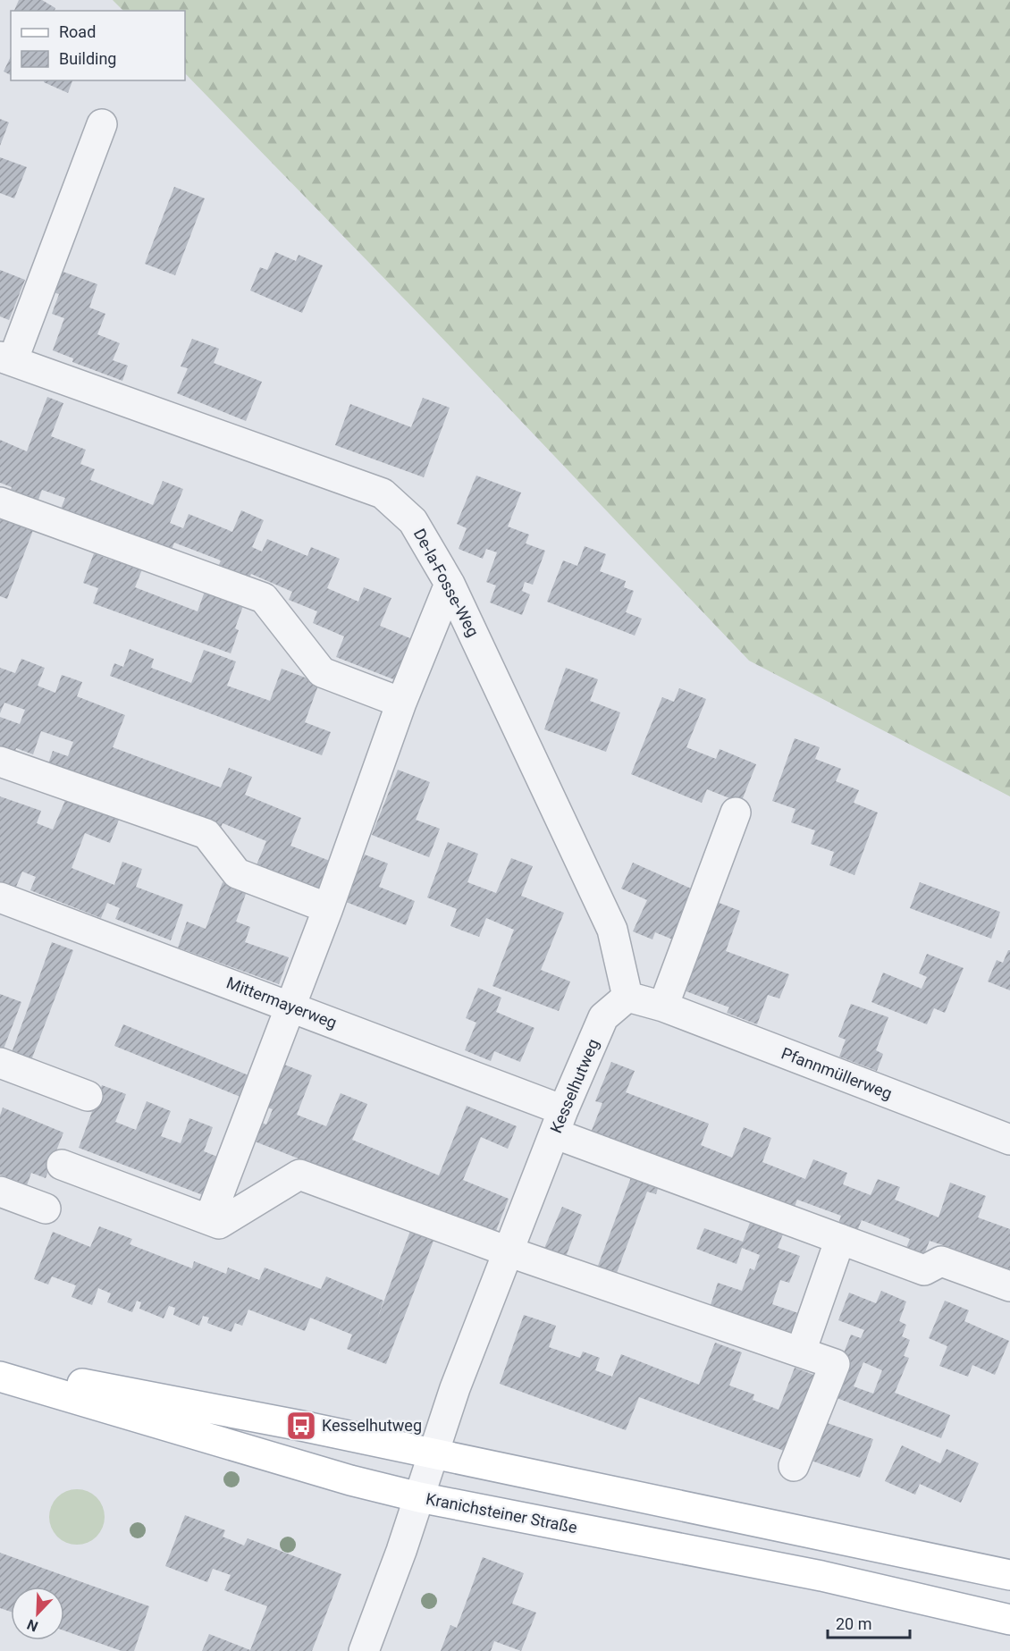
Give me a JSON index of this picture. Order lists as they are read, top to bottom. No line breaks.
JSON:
{"streets":{"main road":["Kranichsteiner Straße"],"street":["De-la-Fosse-Weg","Mittermayerweg","Pfannmüllerweg","Kesselhutweg"]},"crossings":[["De-la-Fosse-Weg","Pfannmüllerweg"],["De-la-Fosse-Weg","Kesselhutweg"],["Mittermayerweg","Kesselhutweg"],["Pfannmüllerweg","Kesselhutweg"],["Kesselhutweg","Kranichsteiner Straße"]],"places":{"bus stop":["Kesselhutweg"]},"legend":["Road","Building"],"scale_bar":"20 m","north":"bottom left"}
